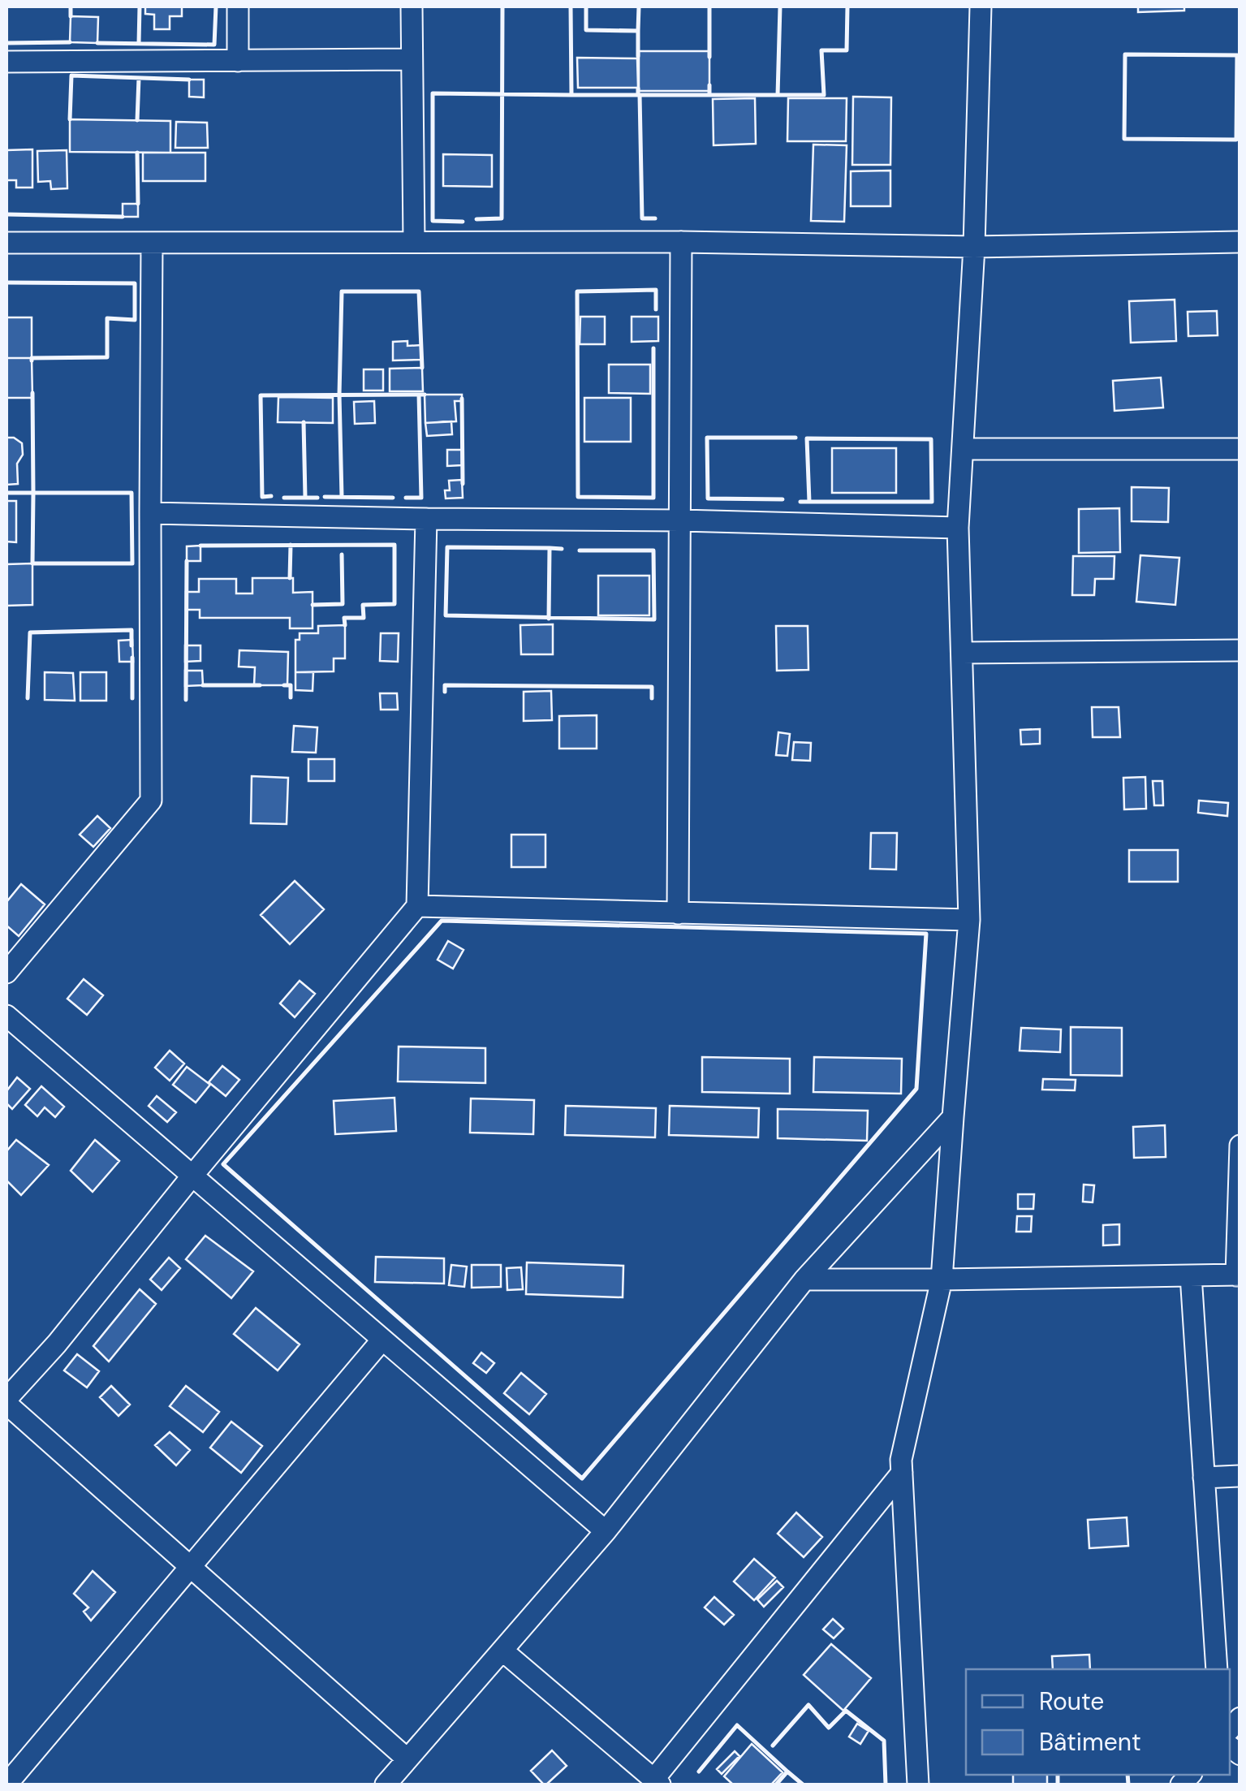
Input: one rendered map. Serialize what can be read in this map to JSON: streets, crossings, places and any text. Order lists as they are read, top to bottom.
{
  "legend": ["Route", "Bâtiment"]
}
